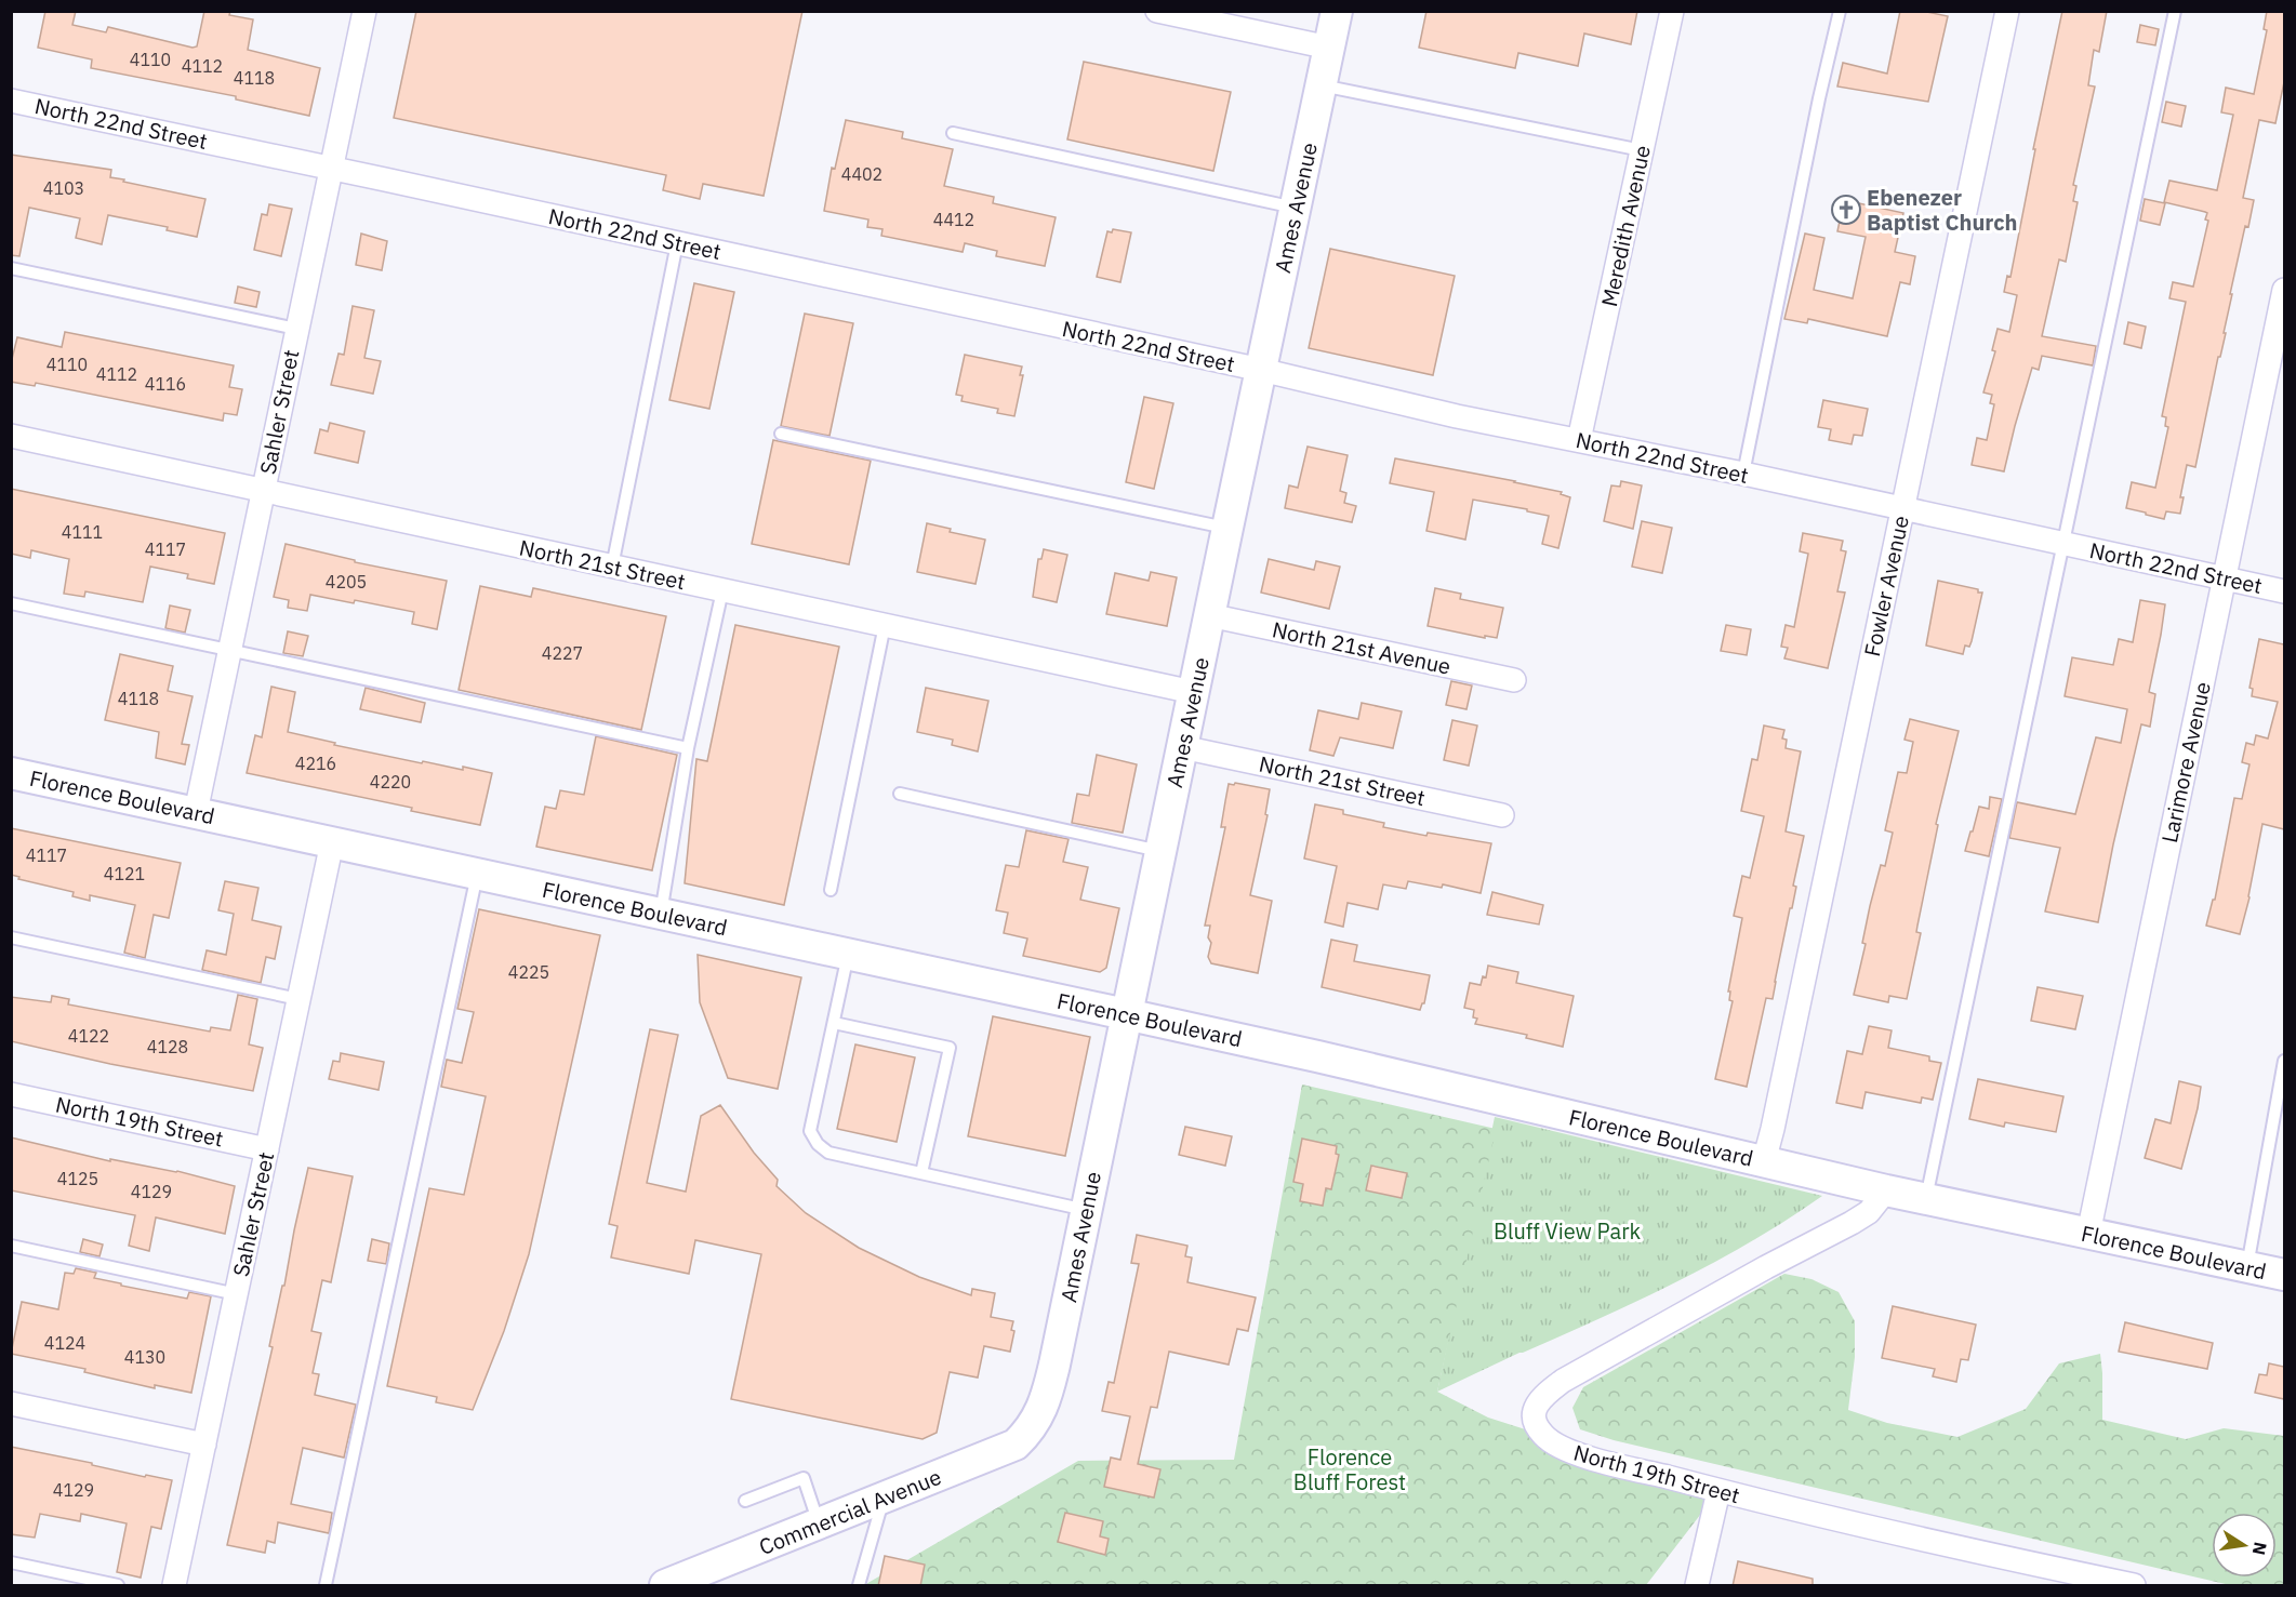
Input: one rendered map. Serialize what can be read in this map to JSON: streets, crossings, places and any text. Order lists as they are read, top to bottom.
{
  "streets": {
    "street": [
      "North 22nd Street",
      "Ames Avenue",
      "Meredith Avenue",
      "Sahler Street",
      "North 21st Street",
      "Fowler Avenue",
      "North 21st Avenue",
      "Larimore Avenue",
      "Florence Boulevard",
      "North 19th Street",
      "Commercial Avenue"
    ]
  },
  "crossings": [
    ["North 22nd Street", "Ames Avenue"],
    ["North 22nd Street", "Meredith Avenue"],
    ["North 22nd Street", "Sahler Street"],
    ["North 22nd Street", "Fowler Avenue"],
    ["North 22nd Street", "Larimore Avenue"],
    ["Ames Avenue", "North 21st Street"],
    ["Ames Avenue", "North 21st Avenue"],
    ["Ames Avenue", "Florence Boulevard"],
    ["Ames Avenue", "Commercial Avenue"],
    ["Sahler Street", "North 21st Street"],
    ["Sahler Street", "Florence Boulevard"],
    ["Sahler Street", "North 19th Street"],
    ["Fowler Avenue", "Florence Boulevard"],
    ["Larimore Avenue", "Florence Boulevard"],
    ["Florence Boulevard", "North 19th Street"]
  ],
  "parks": ["Bluff View Park", "Florence Bluff Forest"],
  "places": {
    "church": ["Ebenezer Baptist Church"]
  },
  "house_numbers": [
    "4110",
    "4112",
    "4118",
    "4402",
    "4103",
    "4412",
    "4110",
    "4112",
    "4116",
    "4111",
    "4117",
    "4205",
    "4227",
    "4118",
    "4216",
    "4220",
    "4117",
    "4121",
    "4225",
    "4122",
    "4128",
    "4125",
    "4129",
    "4124",
    "4130",
    "4129"
  ],
  "north": "right"
}
